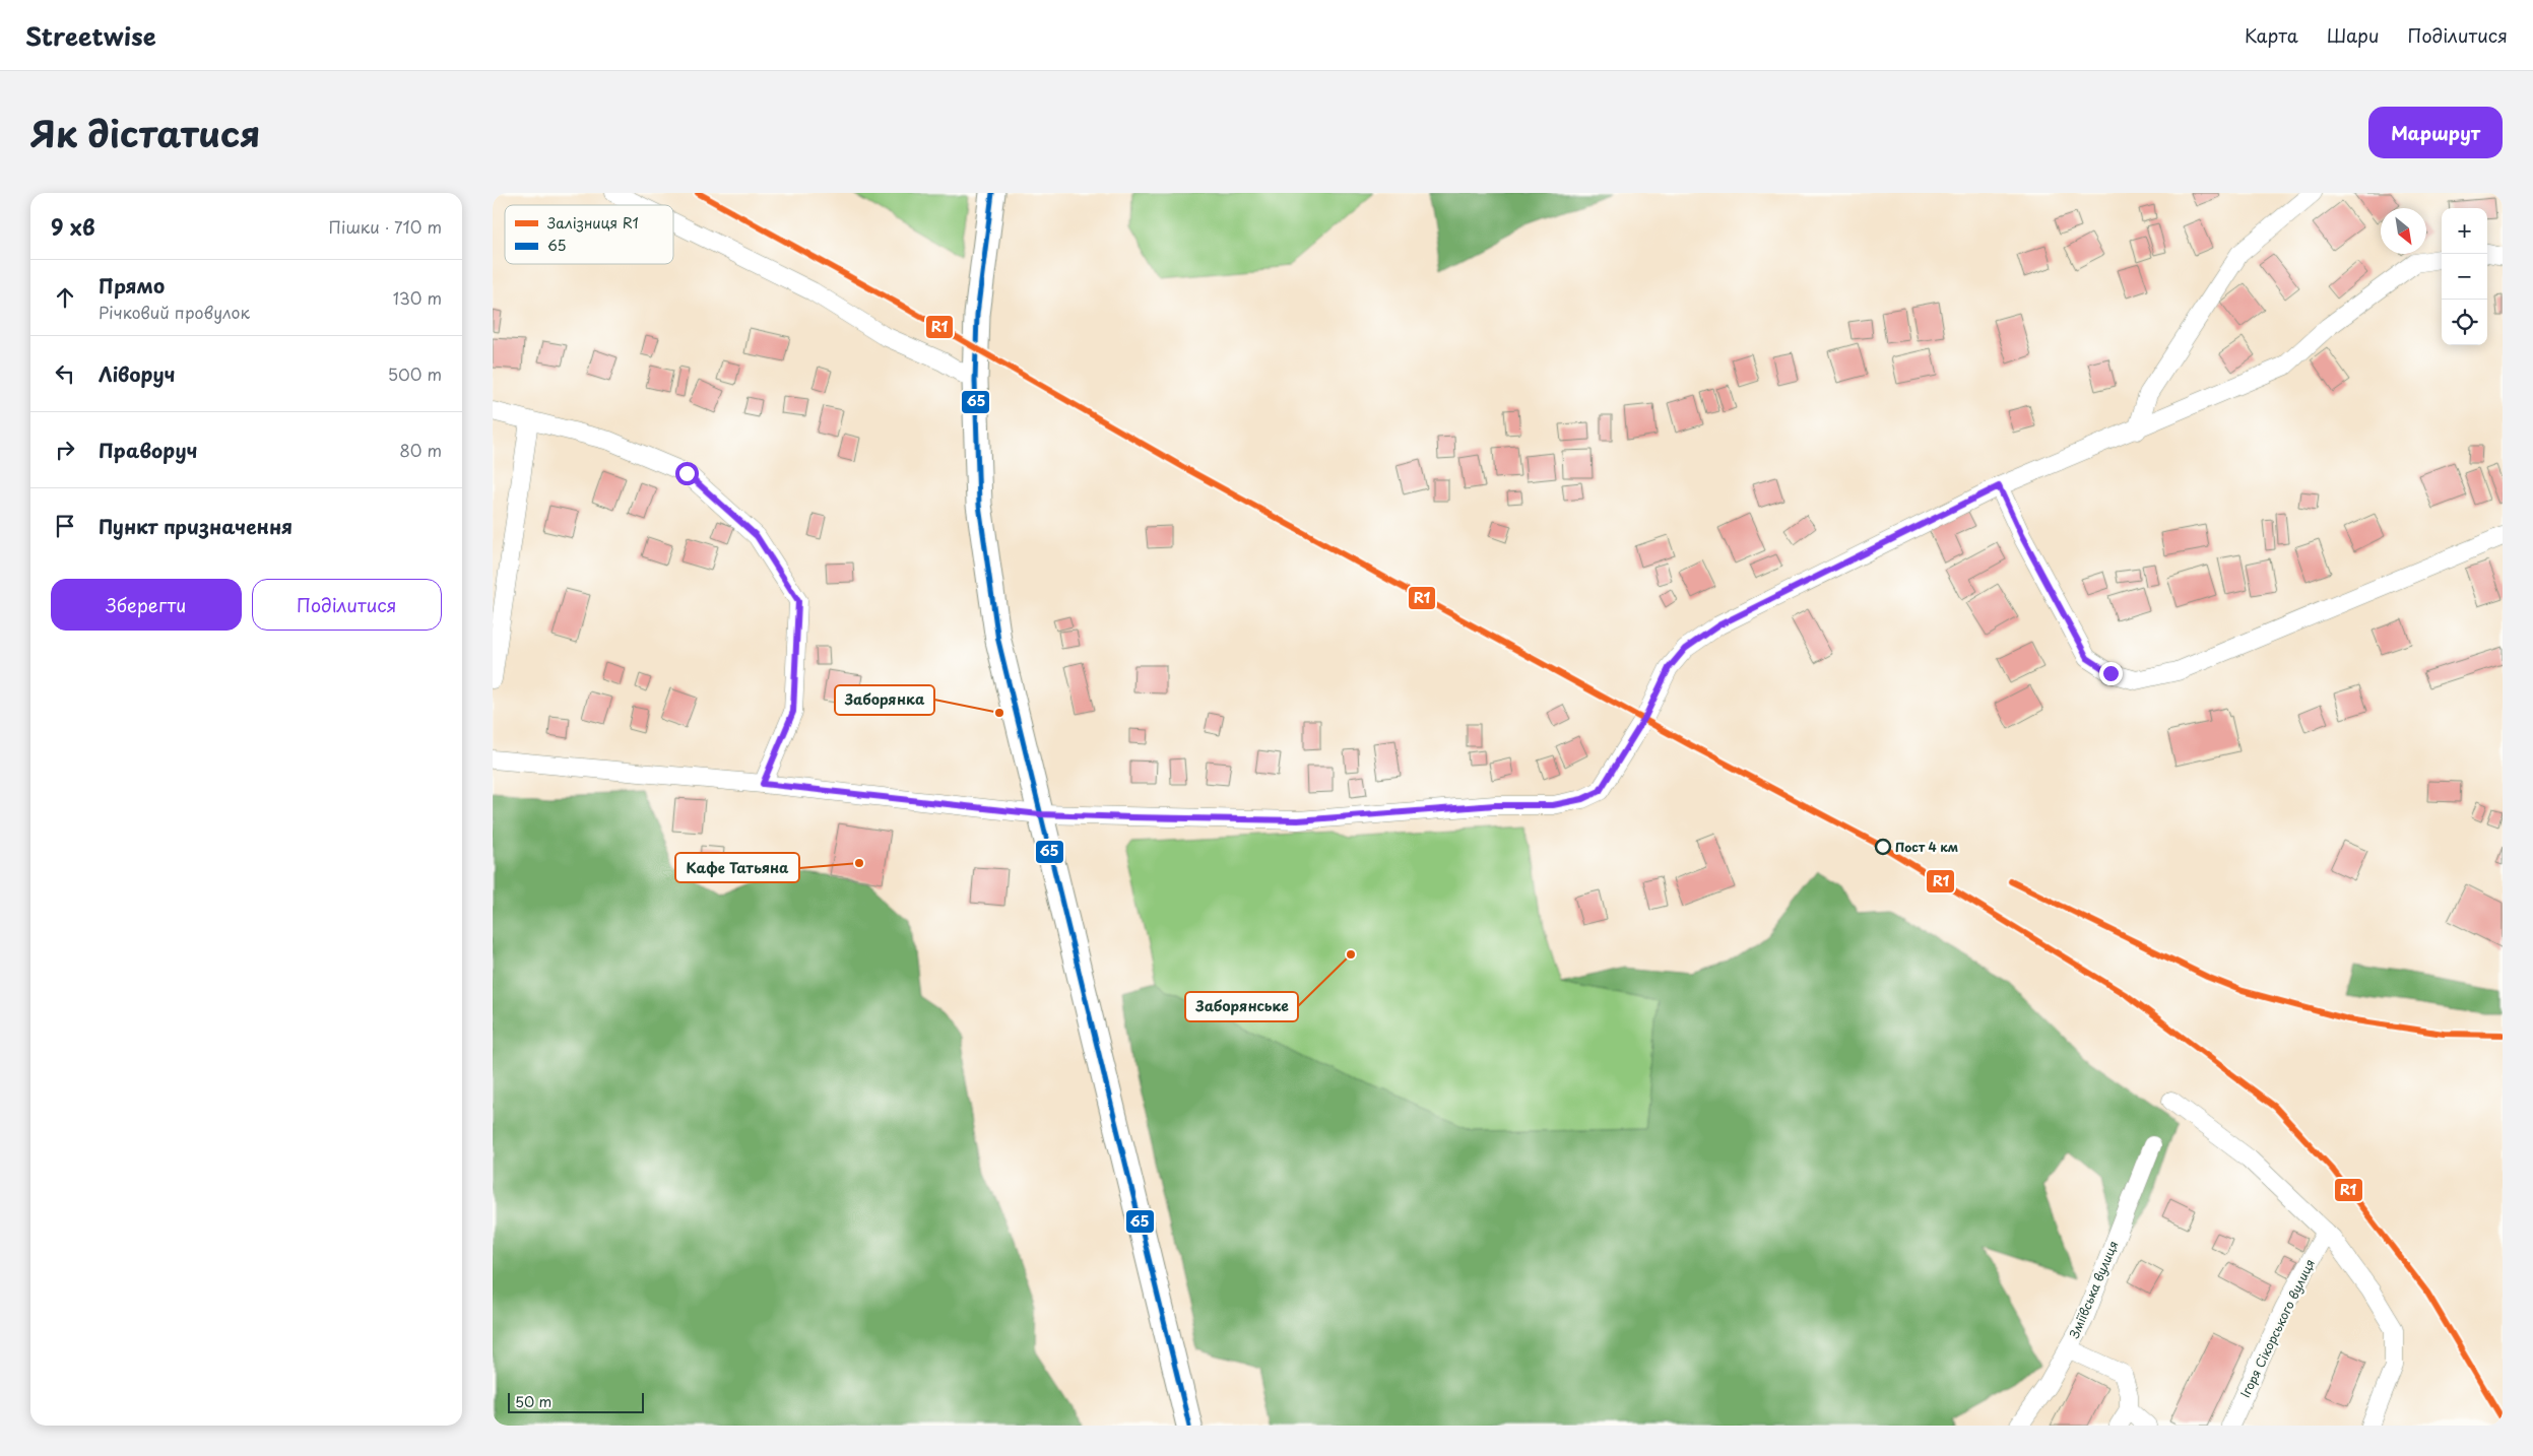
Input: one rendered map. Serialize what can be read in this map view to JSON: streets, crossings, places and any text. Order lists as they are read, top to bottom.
{
  "streets": {
    "street": ["Зміївська вулиця", "Ігоря Сікорського вулиця"]
  },
  "places": [
    "Заборянка",
    "Пост 4 км",
    "Кафе Татьяна",
    "Заборянське"
  ],
  "lines": ["rail line R1", "transit line 65"],
  "legend": ["Залізниця R1", "65"],
  "scale_bar": "50 m",
  "north": "bottom right",
  "page": {
    "header": "Streetwise",
    "nav": ["Карта", "Шари", "Поділитися"],
    "title": "Як дістатися",
    "buttons": [
      "Маршрут",
      ["Зберегти", "Поділитися"]
    ],
    "heading": ["9 хв", "Пішки · 710 m"],
    "map_buttons": ["+", "−"],
    "list": [
      ["Прямо", "Річковий провулок", "130 m"],
      ["Ліворуч", "500 m"],
      ["Праворуч", "80 m"],
      "Пункт призначення"
    ],
    "scale": "50 m"
  }
}
